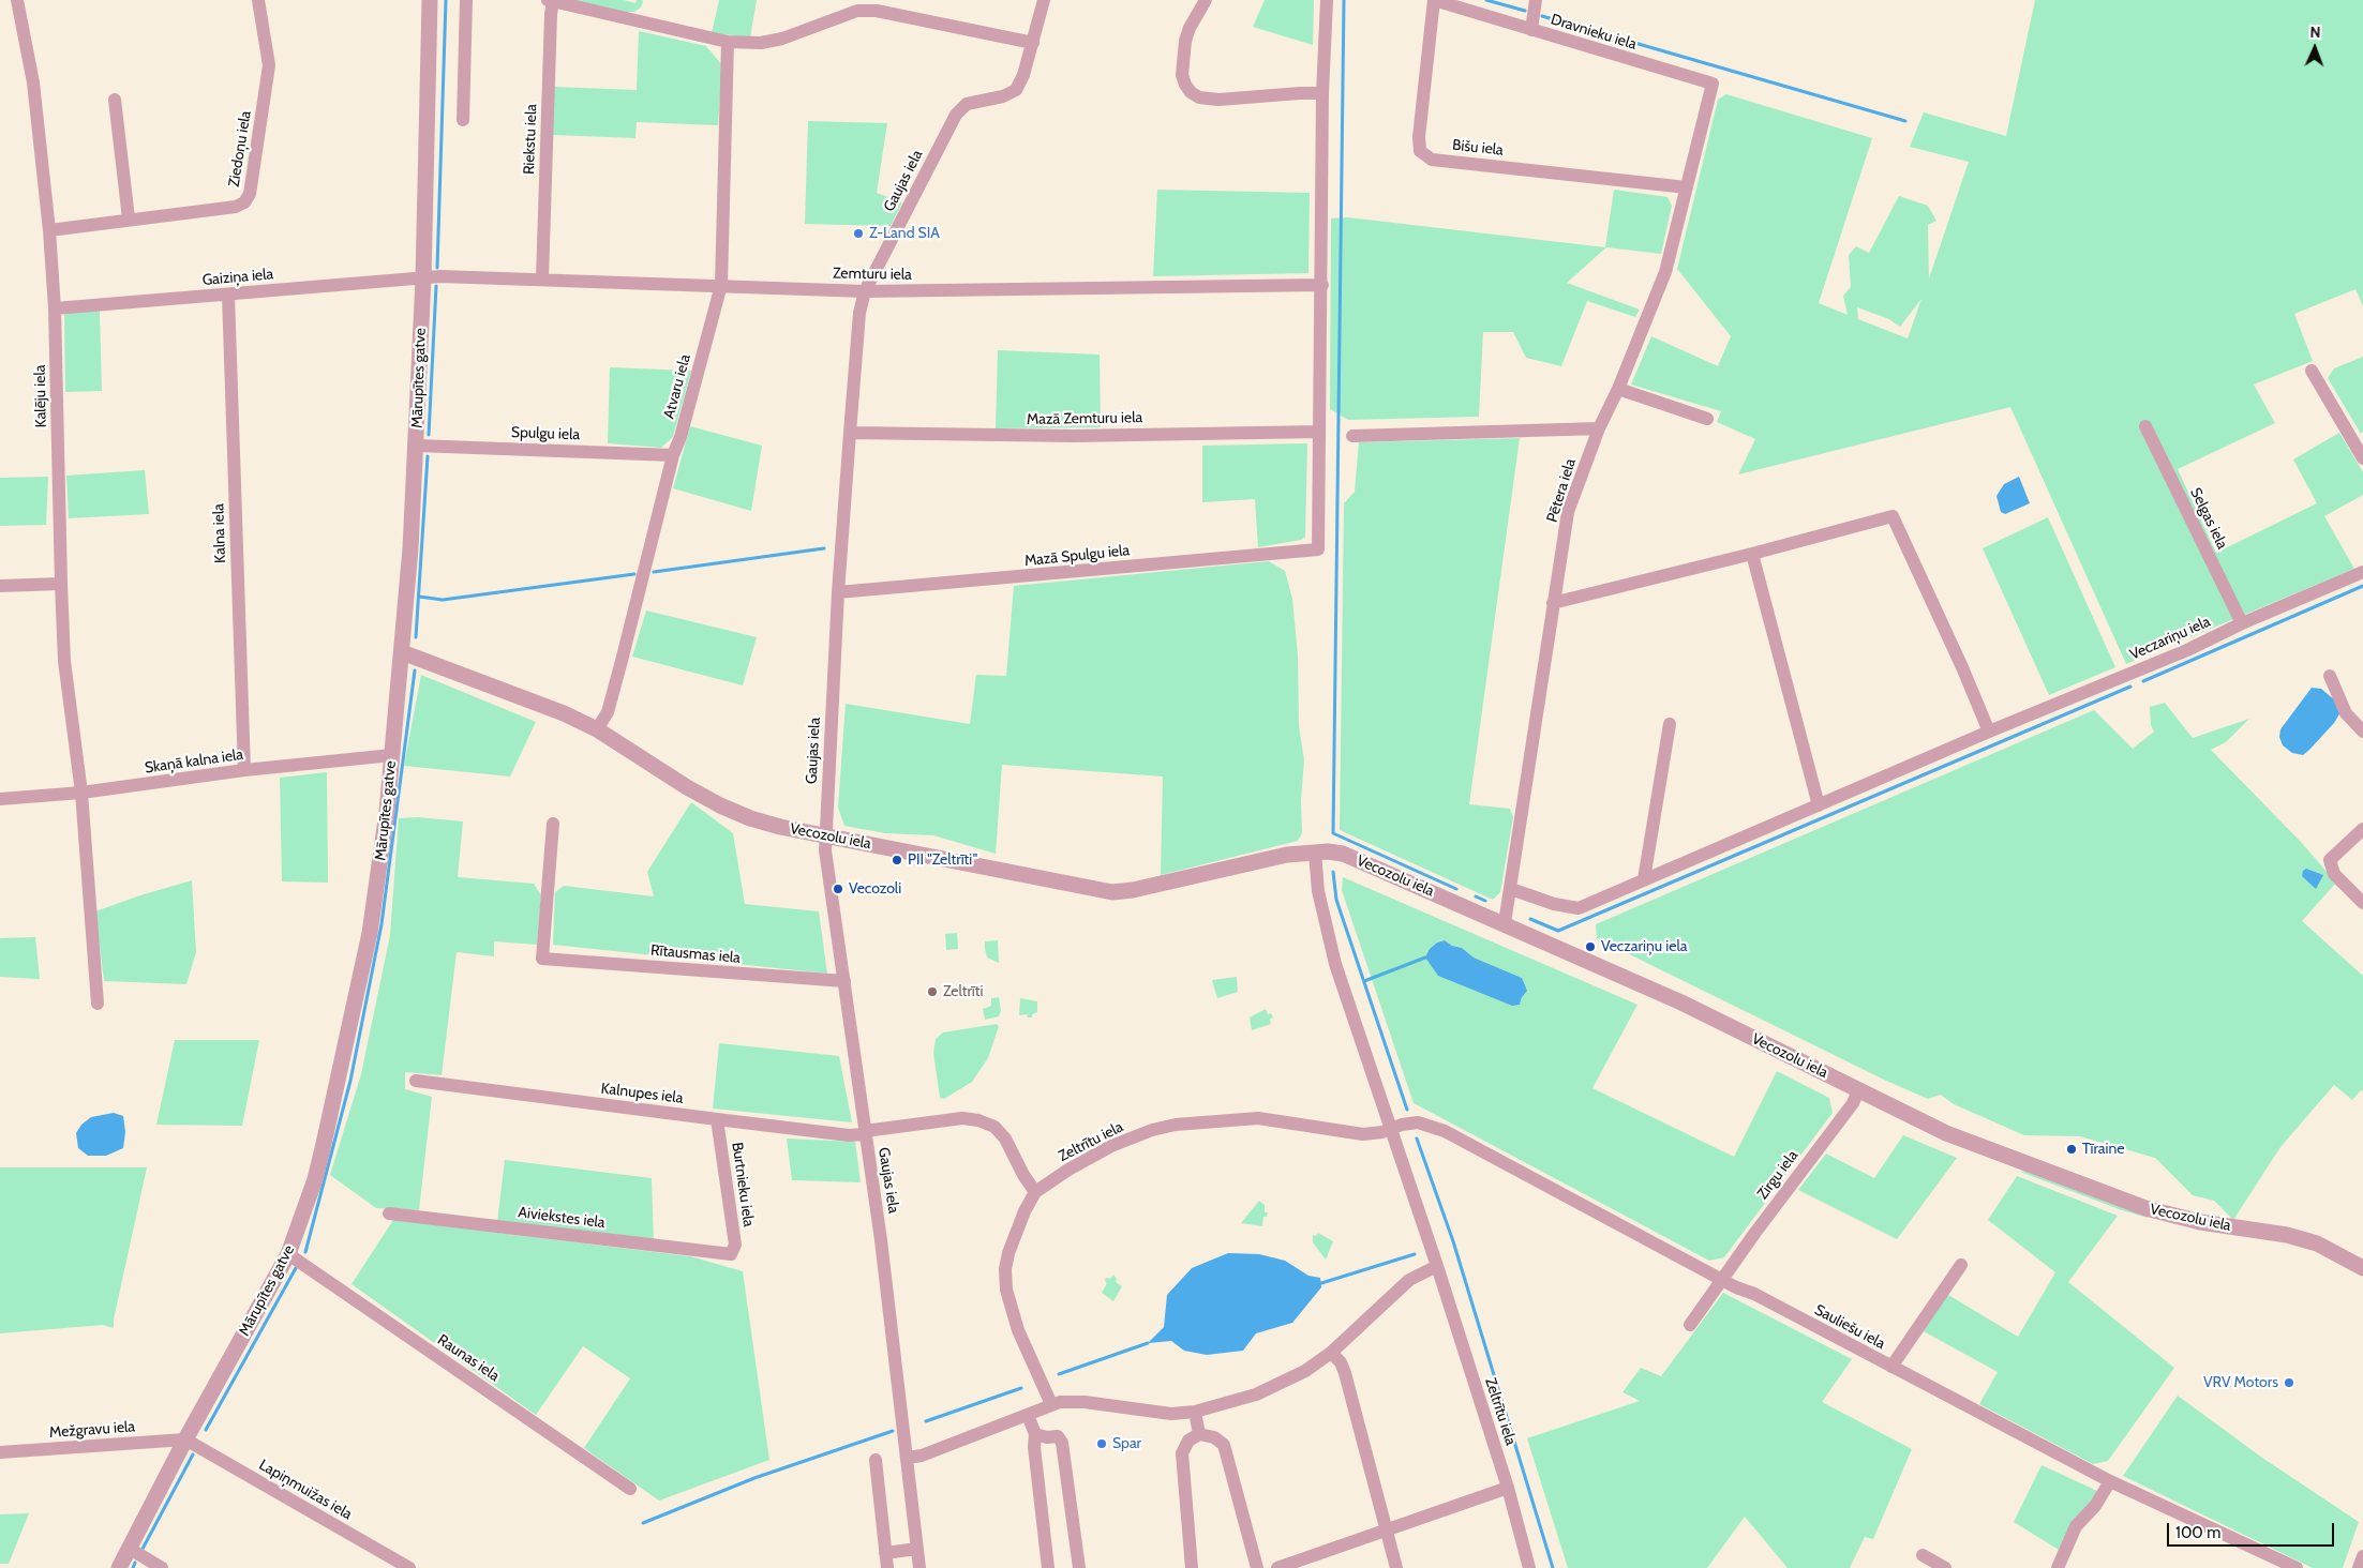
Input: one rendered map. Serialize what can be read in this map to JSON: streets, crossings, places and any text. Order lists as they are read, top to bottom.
{
  "streets": {
    "street": [
      "Dravnieku iela",
      "Riekstu iela",
      "Bišu iela",
      "Ziedoņu iela",
      "Gaujas iela",
      "Zemturu iela",
      "Gaiziņa iela",
      "Mārupītes gatve",
      "Atvaru iela",
      "Kalēju iela",
      "Mazā Zemturu iela",
      "Spulgu iela",
      "Pētera iela",
      "Selgas iela",
      "Kalna iela",
      "Mazā Spulgu iela",
      "Veczariņu iela",
      "Skaņā kalna iela",
      "Vecozolu iela",
      "Rītausmas iela",
      "Kalnupes iela",
      "Zeltrītu iela",
      "Zirgu iela",
      "Burtnieku iela",
      "Aiviekstes iela",
      "Sauliešu iela",
      "Raunas iela",
      "Mežgravu iela",
      "Lapiņmuižas iela"
    ]
  },
  "crossings": [
    ["Dravnieku iela", "Bišu iela"],
    ["Dravnieku iela", "Pētera iela"],
    ["Riekstu iela", "Zemturu iela"],
    ["Bišu iela", "Pētera iela"],
    ["Ziedoņu iela", "Kalēju iela"],
    ["Gaujas iela", "Zemturu iela"],
    ["Gaujas iela", "Mazā Zemturu iela"],
    ["Gaujas iela", "Mazā Spulgu iela"],
    ["Gaujas iela", "Vecozolu iela"],
    ["Gaujas iela", "Rītausmas iela"],
    ["Gaujas iela", "Kalnupes iela"],
    ["Zemturu iela", "Gaiziņa iela"],
    ["Zemturu iela", "Mārupītes gatve"],
    ["Zemturu iela", "Atvaru iela"],
    ["Gaiziņa iela", "Mārupītes gatve"],
    ["Gaiziņa iela", "Kalēju iela"],
    ["Gaiziņa iela", "Kalna iela"],
    ["Mārupītes gatve", "Spulgu iela"],
    ["Mārupītes gatve", "Skaņā kalna iela"],
    ["Mārupītes gatve", "Vecozolu iela"],
    ["Mārupītes gatve", "Raunas iela"],
    ["Mārupītes gatve", "Mežgravu iela"],
    ["Mārupītes gatve", "Lapiņmuižas iela"],
    ["Atvaru iela", "Spulgu iela"],
    ["Atvaru iela", "Vecozolu iela"],
    ["Kalēju iela", "Skaņā kalna iela"],
    ["Mazā Zemturu iela", "Mazā Spulgu iela"],
    ["Pētera iela", "Veczariņu iela"],
    ["Pētera iela", "Vecozolu iela"],
    ["Selgas iela", "Veczariņu iela"],
    ["Kalna iela", "Skaņā kalna iela"],
    ["Vecozolu iela", "Zeltrītu iela"],
    ["Vecozolu iela", "Zirgu iela"],
    ["Kalnupes iela", "Zeltrītu iela"],
    ["Kalnupes iela", "Burtnieku iela"],
    ["Zeltrītu iela", "Sauliešu iela"],
    ["Zirgu iela", "Sauliešu iela"],
    ["Burtnieku iela", "Aiviekstes iela"],
    ["Mežgravu iela", "Lapiņmuižas iela"]
  ],
  "places": [
    "Z-Land SIA",
    "PII \"Zeltrīti\"",
    "Vecozoli",
    "Veczariņu iela",
    "Zeltrīti",
    "Tīraine",
    "VRV Motors",
    "Spar"
  ],
  "scale_bar": "100 m",
  "north": "top"
}
